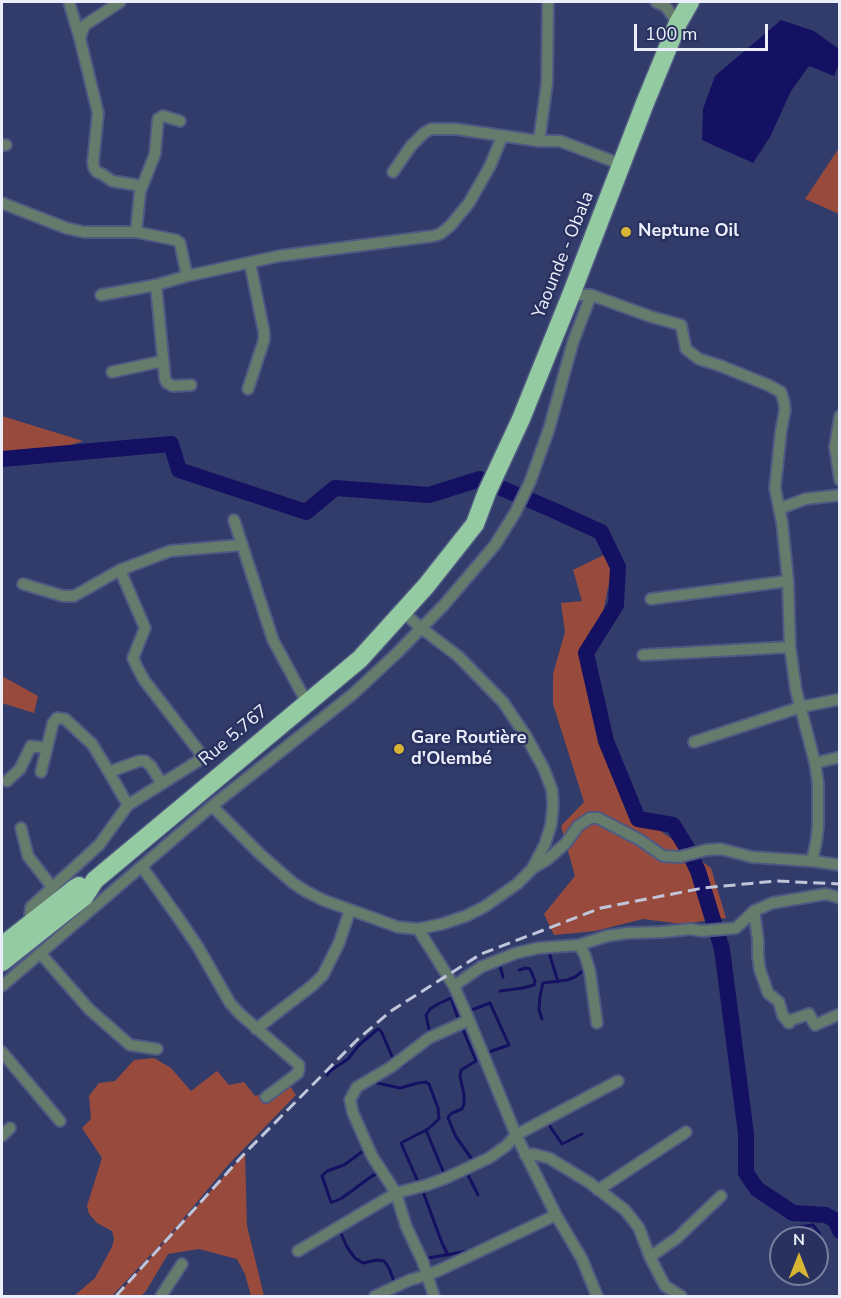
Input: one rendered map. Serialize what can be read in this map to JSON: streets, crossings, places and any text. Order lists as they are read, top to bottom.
{
  "streets": {
    "highway": ["Yaounde - Obala", "Rue 5.767"]
  },
  "crossings": [
    ["Yaounde - Obala", "Rue 5.767"]
  ],
  "places": ["Neptune Oil", "Gare Routière d'Olembé"],
  "scale_bar": "100 m",
  "north": "top"
}
